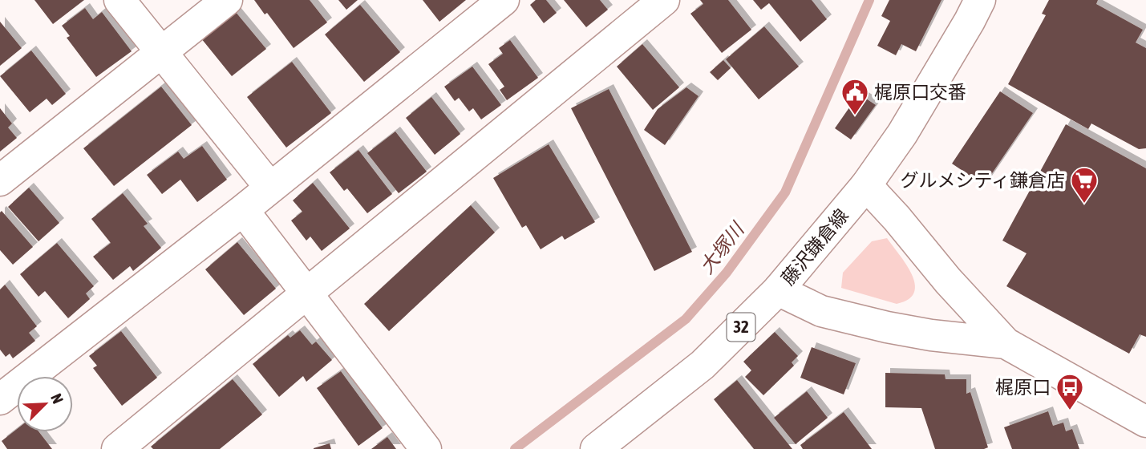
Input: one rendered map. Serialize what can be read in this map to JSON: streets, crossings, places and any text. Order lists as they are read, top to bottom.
{
  "streets": {
    "street": ["藤沢鎌倉線", "32"]
  },
  "water": ["大塚川"],
  "places": {
    "public building": ["梶原口交番"],
    "supermarket": ["グルメシティ鎌倉店"],
    "bus stop": ["梶原口"]
  },
  "north": "top right"
}
